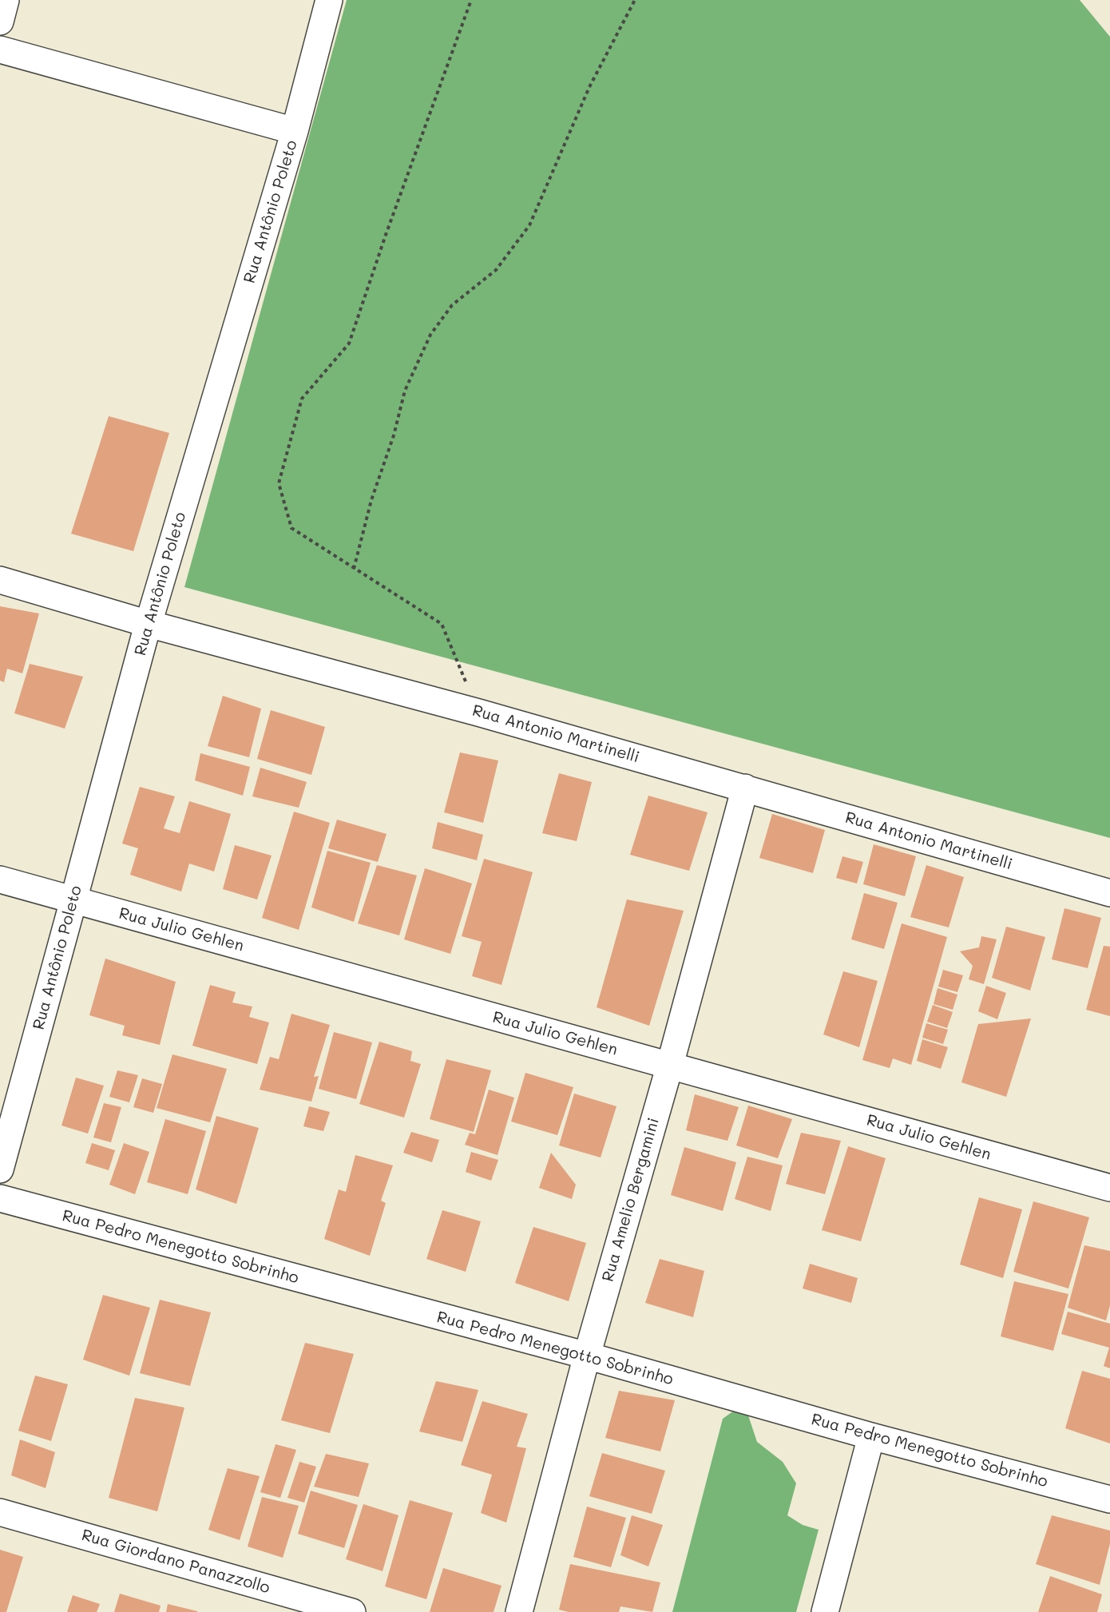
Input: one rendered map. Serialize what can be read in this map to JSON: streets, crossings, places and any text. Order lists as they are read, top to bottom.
{
  "streets": {
    "street": [
      "Rua Antônio Poleto",
      "Rua Antonio Martinelli",
      "Rua Julio Gehlen",
      "Rua Amelio Bergamini",
      "Rua Pedro Menegotto Sobrinho",
      "Rua Giordano Panazzollo"
    ]
  },
  "crossings": [
    ["Rua Antônio Poleto", "Rua Antonio Martinelli"],
    ["Rua Antônio Poleto", "Rua Julio Gehlen"],
    ["Rua Antonio Martinelli", "Rua Amelio Bergamini"],
    ["Rua Julio Gehlen", "Rua Amelio Bergamini"],
    ["Rua Amelio Bergamini", "Rua Pedro Menegotto Sobrinho"]
  ]
}
